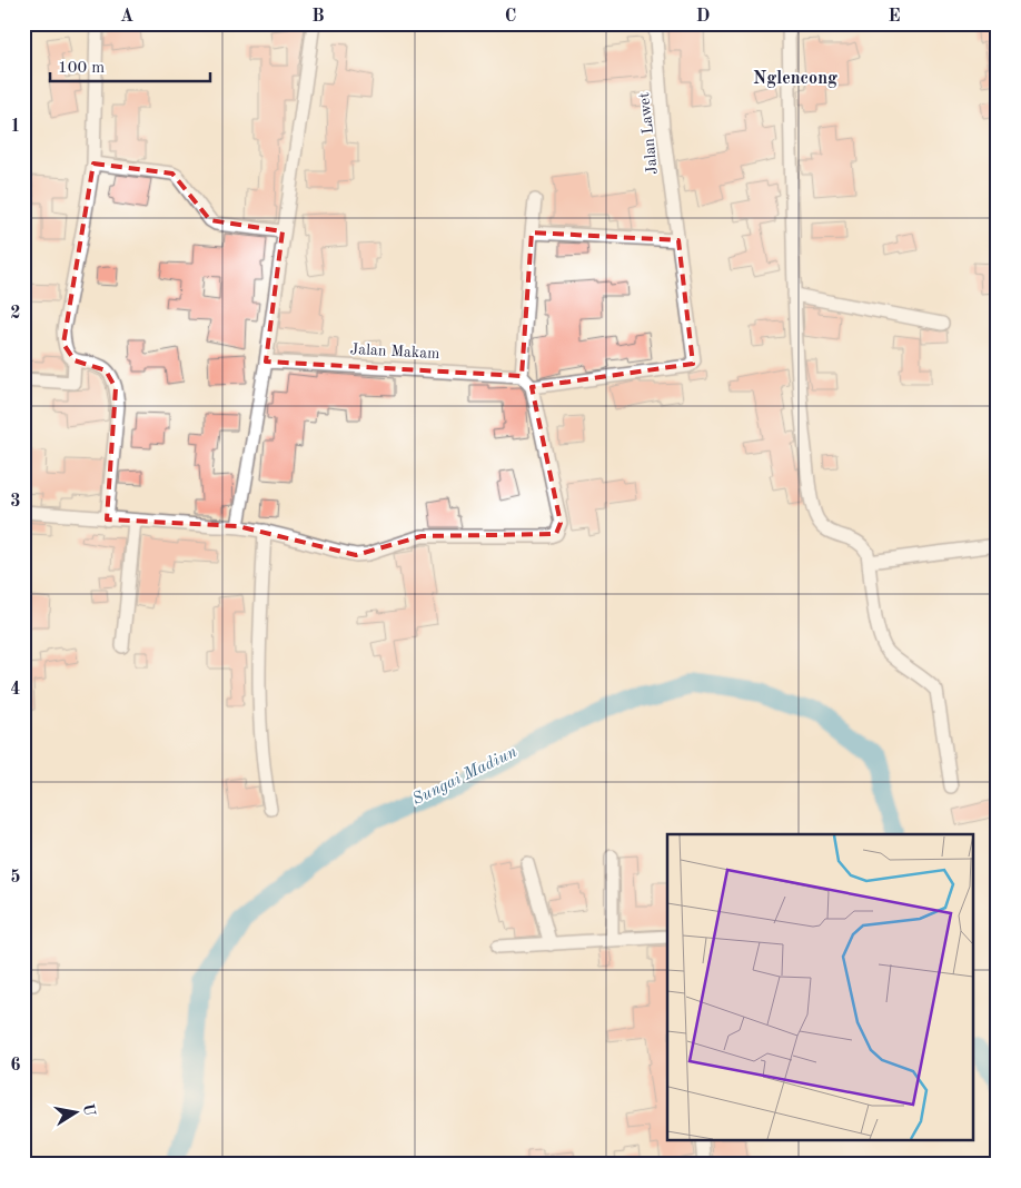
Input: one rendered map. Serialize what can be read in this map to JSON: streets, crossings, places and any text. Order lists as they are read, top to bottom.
{
  "streets": {
    "street": ["Jalan Lawet", "Jalan Makam"]
  },
  "districts": ["Nglencong"],
  "water": ["Sungai Madiun"],
  "scale_bar": "100 m",
  "north": "right",
  "grid": {
    "columns": [
      "A",
      "B",
      "C",
      "D",
      "E"
    ],
    "rows": [
      "1",
      "2",
      "3",
      "4",
      "5",
      "6"
    ]
  }
}
